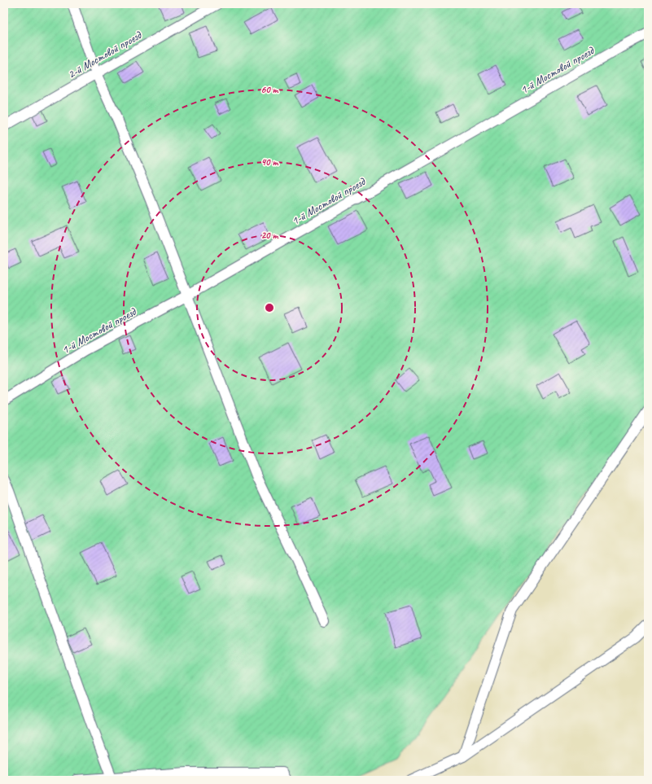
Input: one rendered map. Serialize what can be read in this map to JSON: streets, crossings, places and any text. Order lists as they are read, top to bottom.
{
  "streets": {
    "lane": ["2-й Мостовой проезд", "1-й Мостовой проезд"]
  },
  "rings": ["60 m", "40 m", "20 m"]
}
